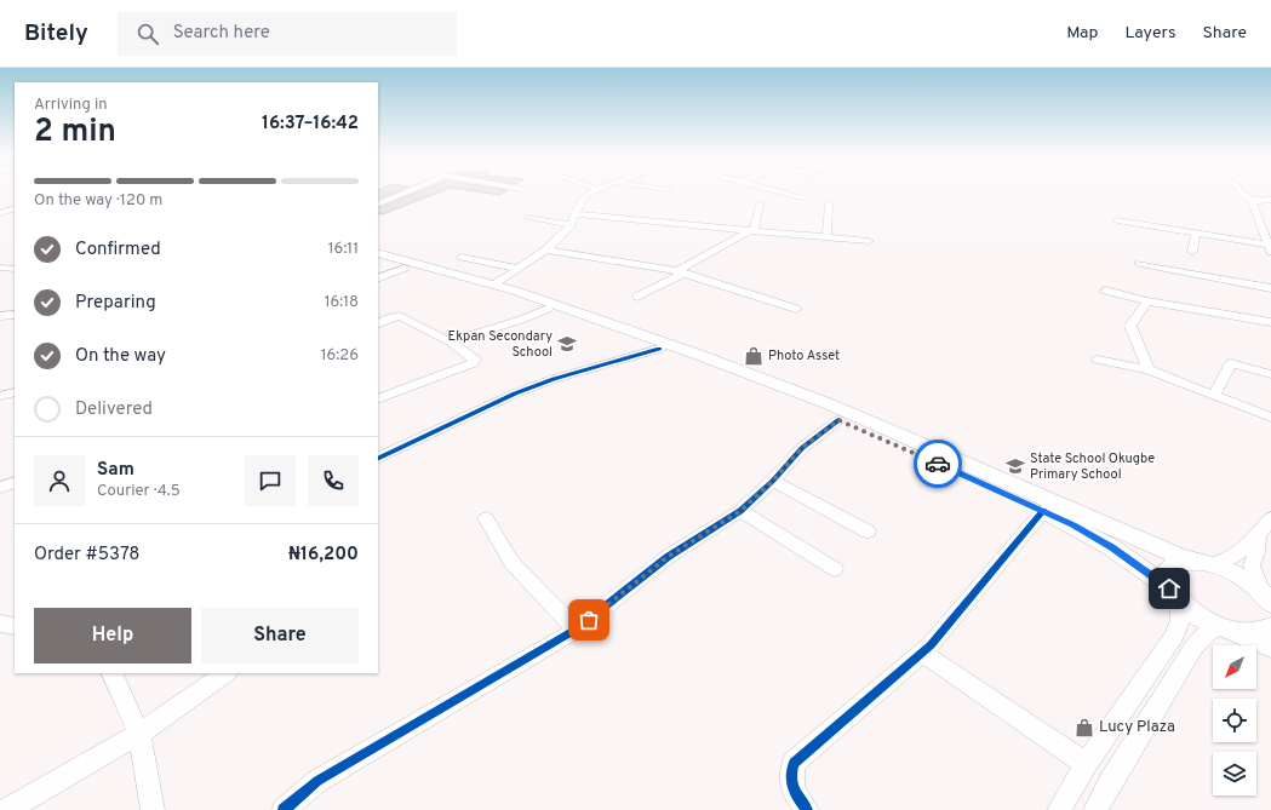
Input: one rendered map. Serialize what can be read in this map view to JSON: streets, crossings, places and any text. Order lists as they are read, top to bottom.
{
  "places": {
    "school or university": ["Ekpan Secondary School", "State School Okugbe Primary School"],
    "shop": ["Photo Asset", "Lucy Plaza"]
  },
  "north": "bottom left",
  "page": {
    "header": "Bitely",
    "search": "Search here",
    "nav": ["Map", "Layers", "Share"],
    "heading": ["2 min", "Arriving in", "16:37–16:42"],
    "panel": [
      "Sam",
      "Courier · 4.5",
      "Order #5378",
      "₦16,200"
    ],
    "bar": "On the way · 120 m",
    "list": [
      ["Confirmed", "16:11"],
      ["Preparing", "16:18"],
      ["On the way", "16:26"],
      "Delivered"
    ],
    "buttons": ["Help", "Share"]
  }
}
